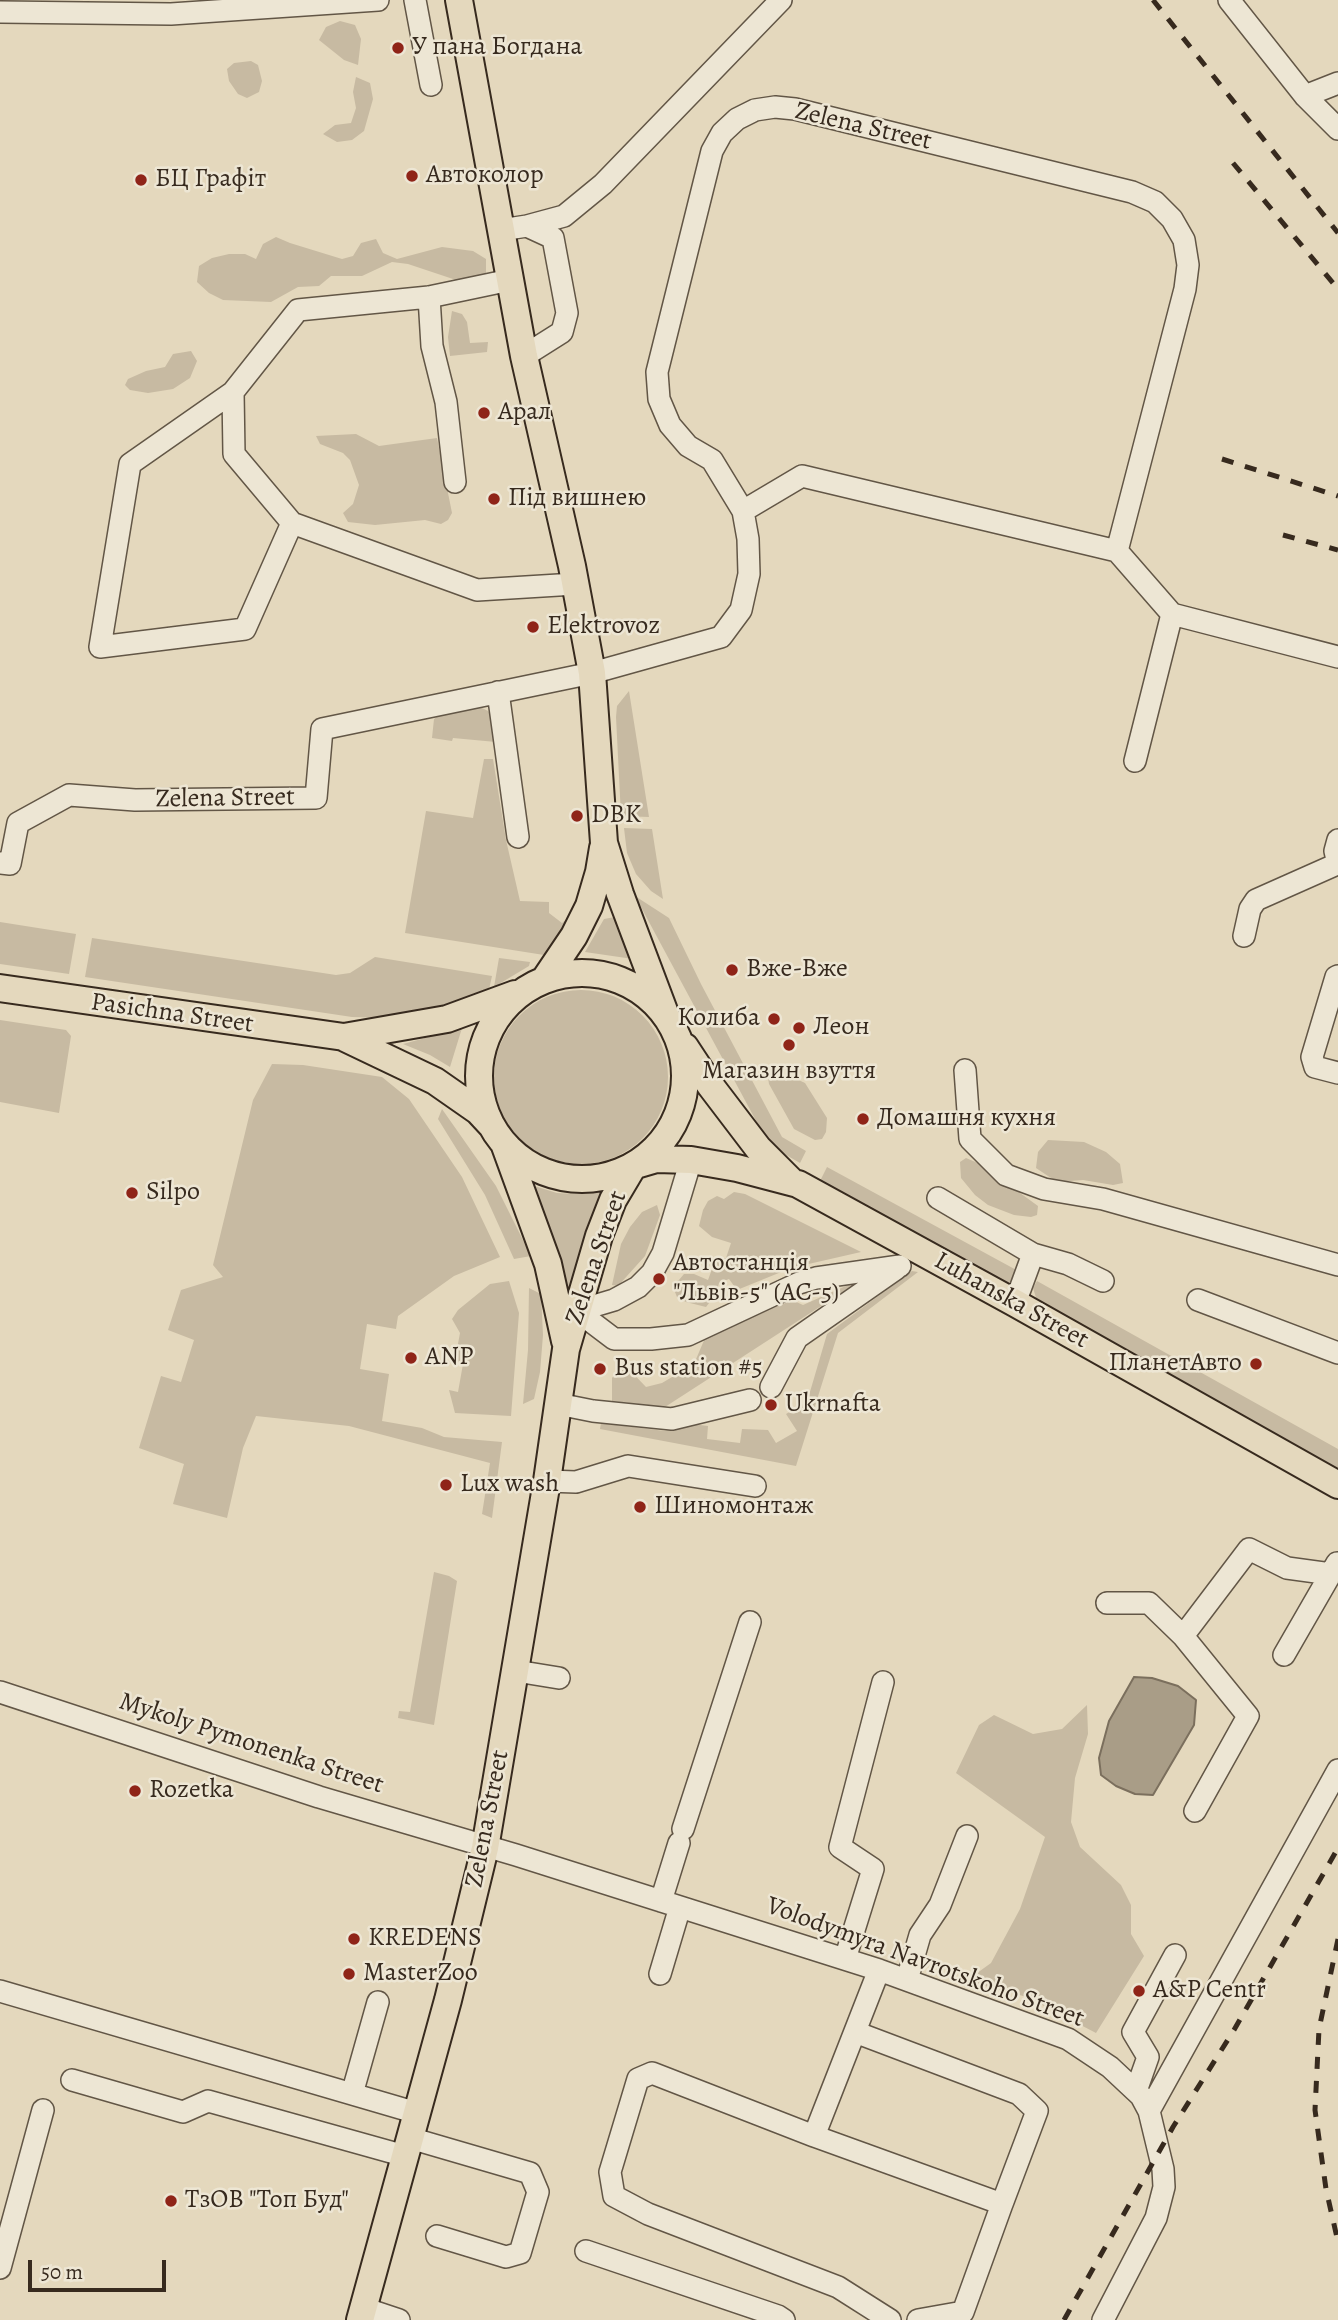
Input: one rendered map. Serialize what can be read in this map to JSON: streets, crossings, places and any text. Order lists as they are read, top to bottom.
{
  "streets": {
    "main road": ["Zelena Street", "Pasichna Street", "Luhanska Street"],
    "street": ["Mykoly Pymonenka Street", "Volodymyra Navrotskoho Street"]
  },
  "crossings": [
    ["Zelena Street", "Luhanska Street"],
    ["Zelena Street", "Mykoly Pymonenka Street"],
    ["Zelena Street", "Volodymyra Navrotskoho Street"],
    ["Mykoly Pymonenka Street", "Volodymyra Navrotskoho Street"]
  ],
  "places": [
    "У пана Богдана",
    "Автоколор",
    "БЦ Графіт",
    "Арал",
    "Під вишнею",
    "Elektrovoz",
    "DBK",
    "Вже-Вже",
    "Колиба",
    "Леон",
    "Магазин взуття",
    "Домашня кухня",
    "Silpo",
    "Автостанція \"Львів-5\" (АС-5)",
    "ANP",
    "ПланетАвто",
    "Bus station #5",
    "Ukrnafta",
    "Lux wash",
    "Шиномонтаж",
    "Rozetka",
    "KREDENS",
    "MasterZoo",
    "A&P Centr",
    "ТзОВ \"Топ Буд\""
  ],
  "scale_bar": "50 m"
}
